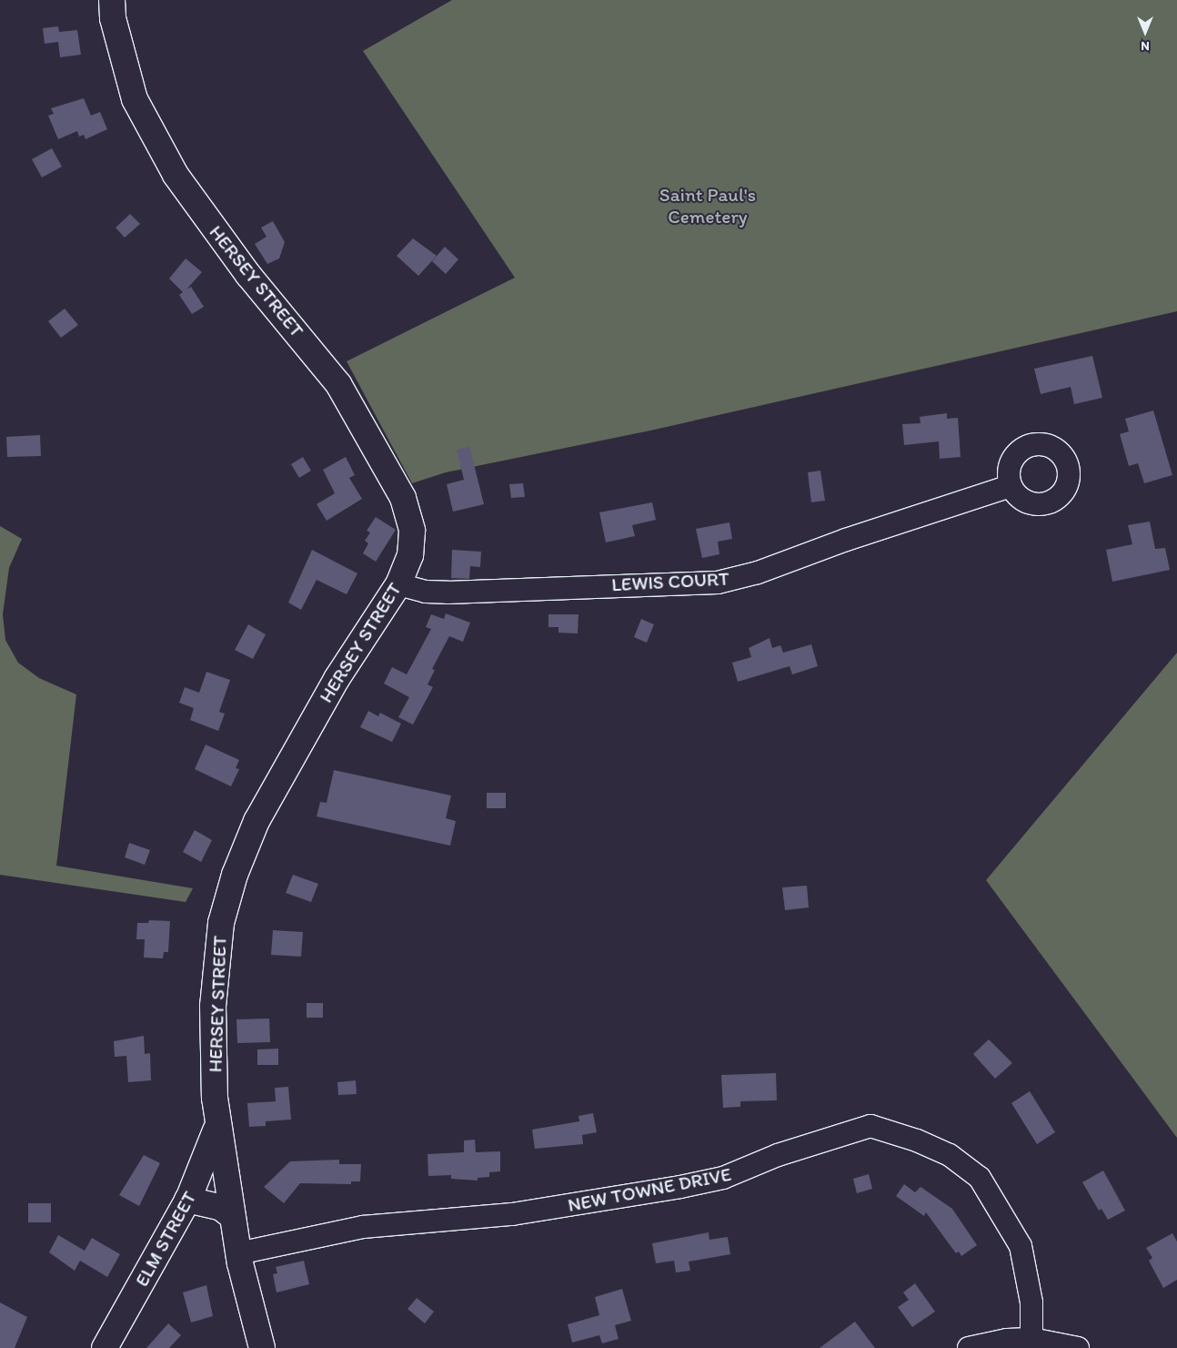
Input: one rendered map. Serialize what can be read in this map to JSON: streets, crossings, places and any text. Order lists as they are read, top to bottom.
{
  "streets": {
    "street": [
      "HERSEY STREET",
      "LEWIS COURT",
      "NEW TOWNE DRIVE",
      "ELM STREET"
    ]
  },
  "crossings": [
    ["HERSEY STREET", "LEWIS COURT"],
    ["HERSEY STREET", "NEW TOWNE DRIVE"],
    ["HERSEY STREET", "ELM STREET"]
  ],
  "parks": ["Saint Paul's Cemetery"],
  "north": "bottom"
}
